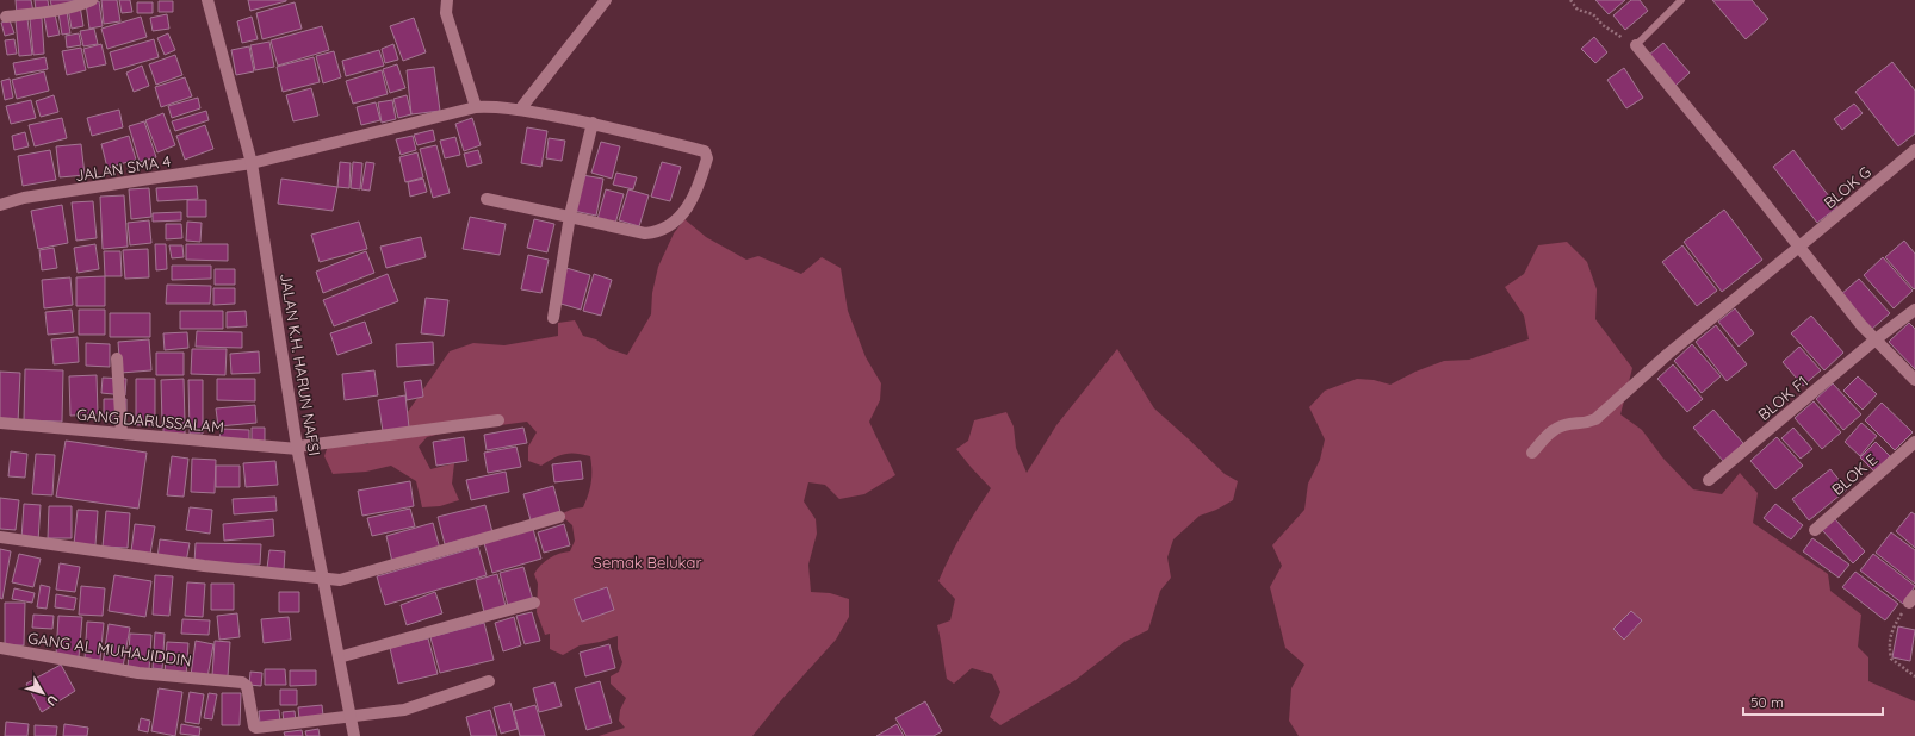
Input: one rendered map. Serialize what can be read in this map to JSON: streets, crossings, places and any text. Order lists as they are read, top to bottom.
{
  "streets": {
    "street": [
      "JALAN SMA 4",
      "BLOK G",
      "JALAN K.H. HARUN NAFSI",
      "BLOK F1",
      "GANG DARUSSALAM",
      "BLOK E",
      "GANG AL MUHAJIDDIN"
    ]
  },
  "crossings": [
    ["JALAN SMA 4", "JALAN K.H. HARUN NAFSI"],
    ["JALAN K.H. HARUN NAFSI", "GANG DARUSSALAM"],
    ["JALAN K.H. HARUN NAFSI", "GANG AL MUHAJIDDIN"]
  ],
  "parks": ["Semak Belukar"],
  "scale_bar": "50 m",
  "north": "bottom right"
}
